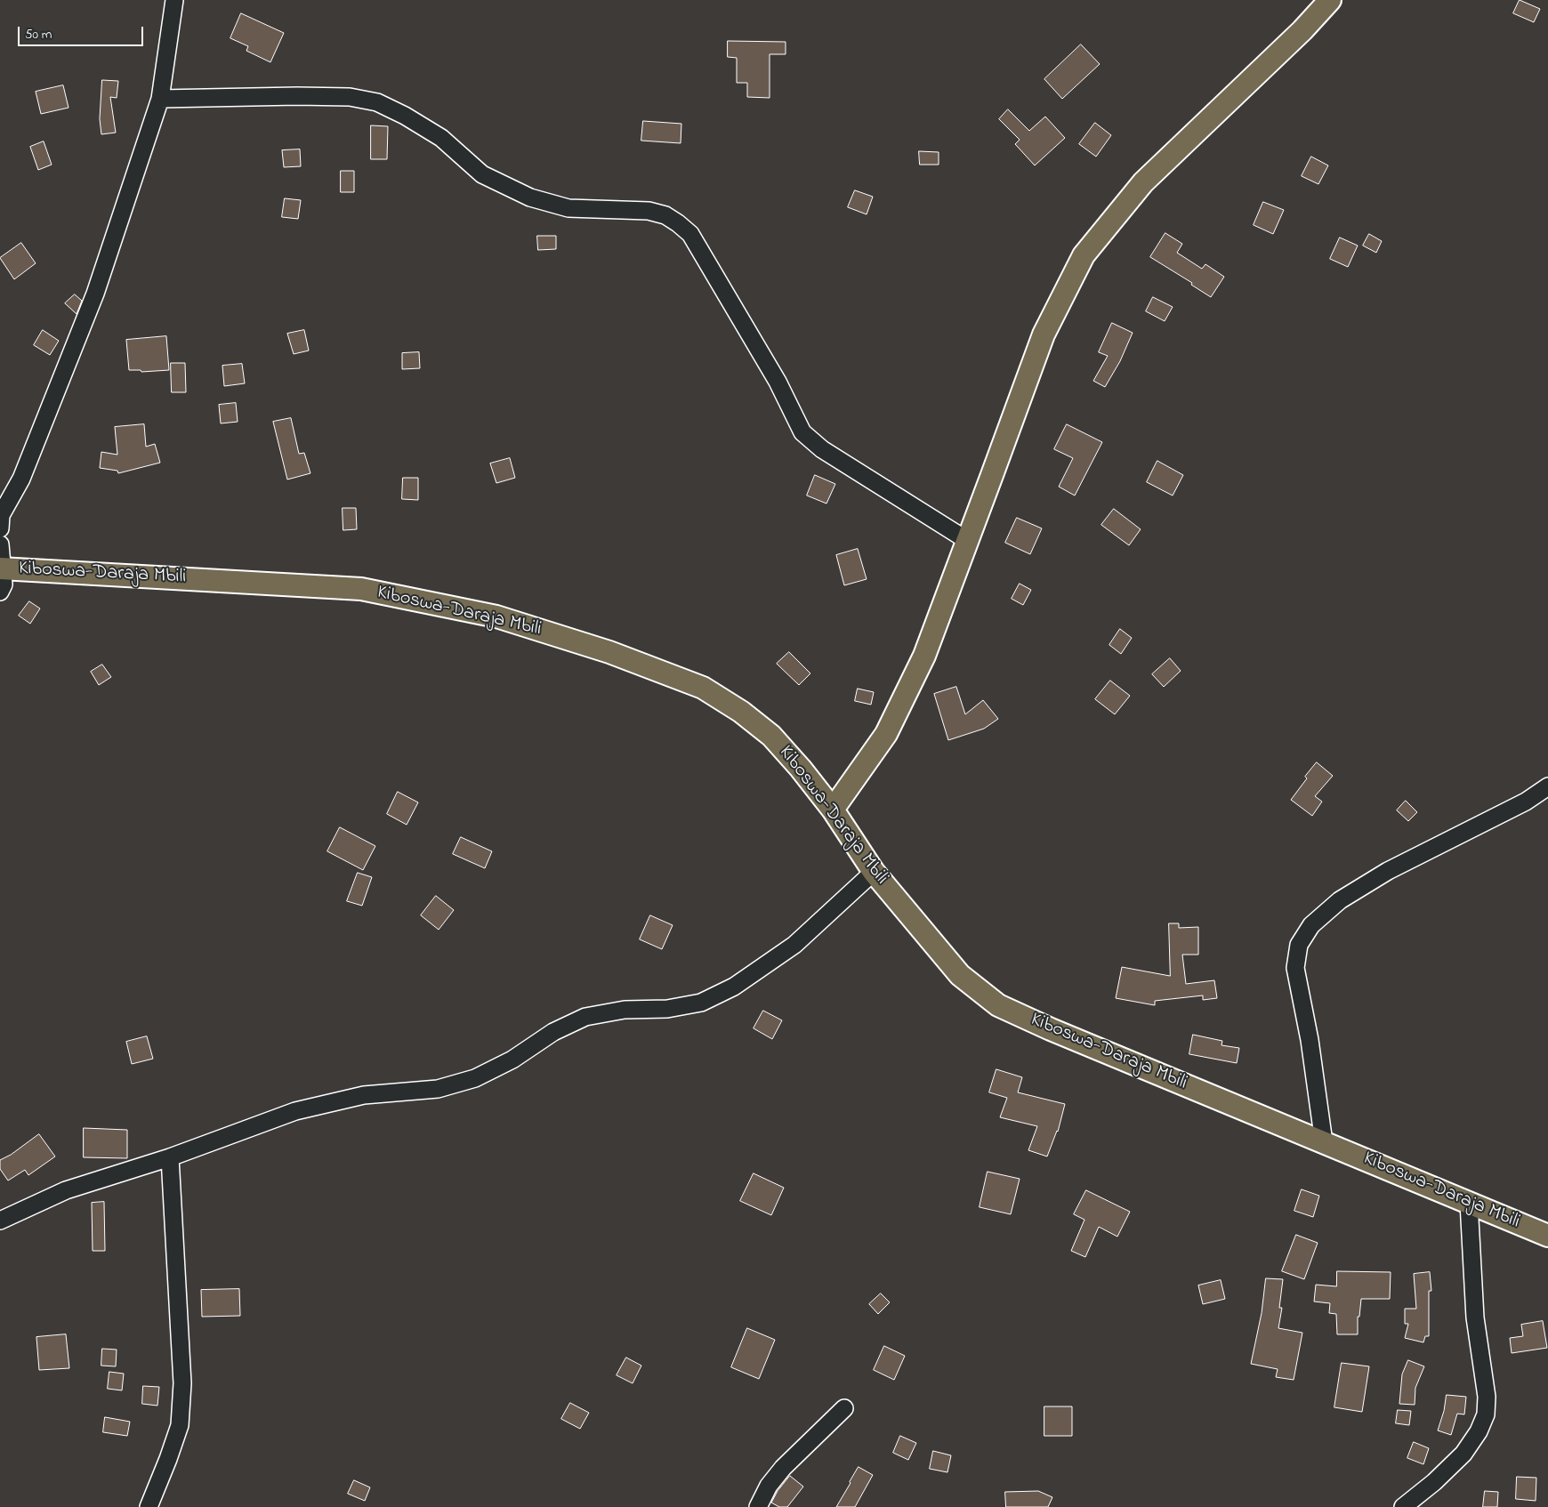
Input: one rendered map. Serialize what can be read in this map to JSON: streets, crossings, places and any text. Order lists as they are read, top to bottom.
{
  "streets": {
    "main road": ["Kiboswa-Daraja Mbili"]
  },
  "scale_bar": "50 m"
}
